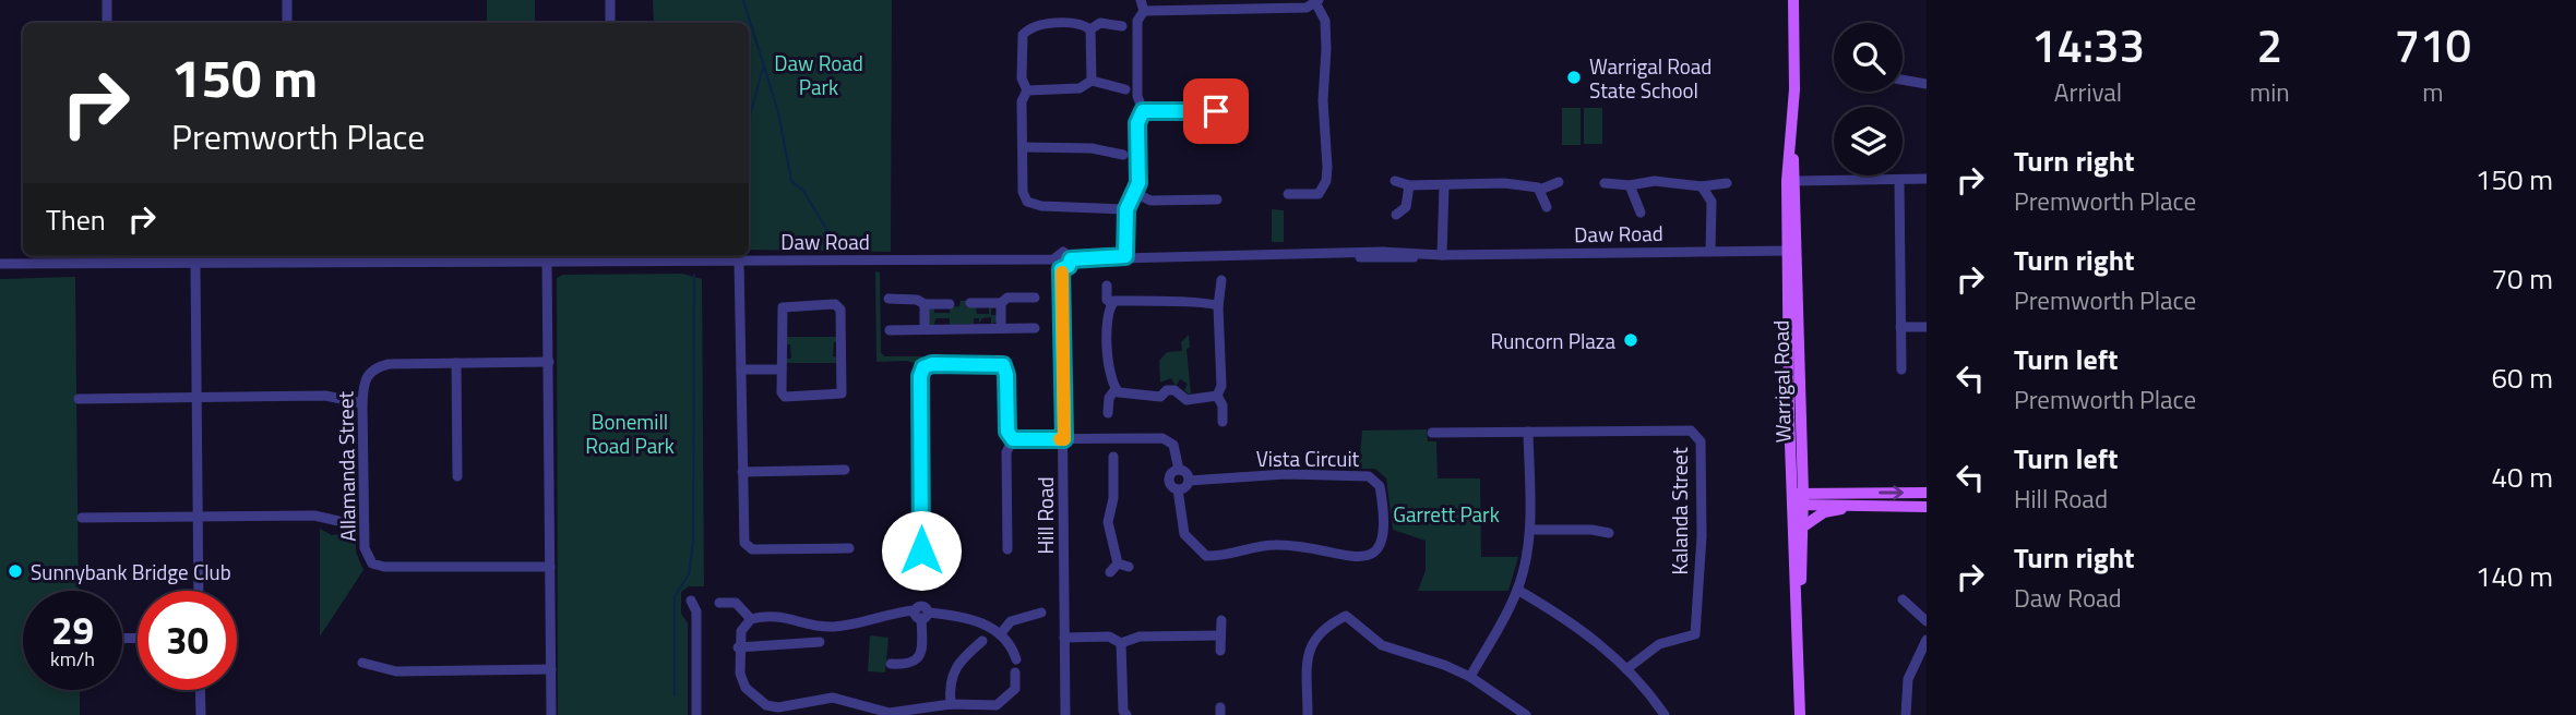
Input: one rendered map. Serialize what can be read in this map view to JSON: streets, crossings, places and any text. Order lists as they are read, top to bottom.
{
  "streets": {
    "main road": ["Warrigal Road"],
    "street": [
      "Daw Road",
      "Vista Circuit",
      "Allamanda Street",
      "Kalanda Street",
      "Hill Road"
    ]
  },
  "crossings": [
    ["Daw Road", "Warrigal Road"]
  ],
  "parks": ["Daw Road Park", "Bonemill Road Park", "Garrett Park"],
  "places": ["Warrigal Road State School", "Runcorn Plaza", "Sunnybank Bridge Club"],
  "page": {
    "eta": [
      "14:33",
      "Arrival",
      "2",
      "min",
      "710",
      "m"
    ],
    "turn": ["150 m", "Premworth Place"],
    "list": [
      {
        "name": "Turn right",
        "note": "Premworth Place",
        "value": "150 m"
      },
      {
        "name": "Turn right",
        "note": "Premworth Place",
        "value": "70 m"
      },
      {
        "name": "Turn left",
        "note": "Premworth Place",
        "value": "60 m"
      },
      {
        "name": "Turn left",
        "note": "Hill Road",
        "value": "40 m"
      },
      {
        "name": "Turn right",
        "note": "Daw Road",
        "value": "140 m"
      }
    ],
    "then": "Then",
    "speed": "29 km/h",
    "limit": "30"
  }
}
